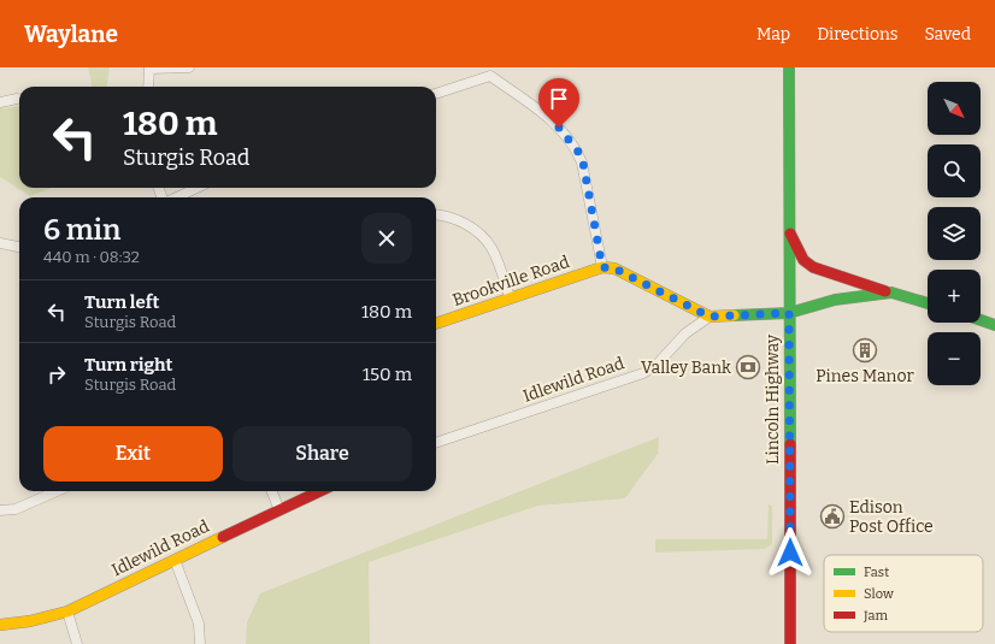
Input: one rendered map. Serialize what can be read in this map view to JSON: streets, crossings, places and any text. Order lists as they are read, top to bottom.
{
  "streets": {
    "street": ["Brookville Road", "Idlewild Road", "Lincoln Highway"]
  },
  "places": {
    "building": ["Pines Manor"],
    "bank": ["Valley Bank"],
    "public building": ["Edison Post Office"]
  },
  "legend": ["Fast", "Slow", "Jam"],
  "north": "bottom right",
  "page": {
    "header": "Waylane",
    "nav": ["Map", "Directions", "Saved"],
    "map_buttons": ["+", "−"],
    "turn": ["180 m", "Sturgis Road"],
    "heading": ["6 min", "440 m · 08:32"],
    "list": [
      {
        "name": "Turn left",
        "note": "Sturgis Road",
        "value": "180 m"
      },
      {
        "name": "Turn right",
        "note": "Sturgis Road",
        "value": "150 m"
      }
    ],
    "buttons": ["Exit", "Share"]
  }
}
